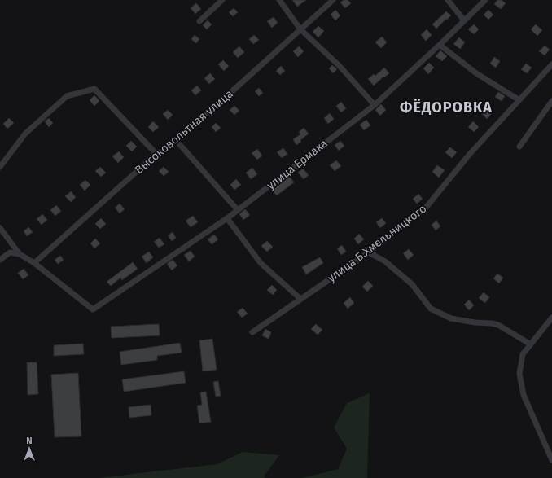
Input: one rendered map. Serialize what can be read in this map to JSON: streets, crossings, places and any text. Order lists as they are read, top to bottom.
{
  "streets": {
    "street": ["Высоковольтная улица", "улица Ермака", "улица Б.Хмельницкого"]
  },
  "crossings": [
    ["Высоковольтная улица", "улица Ермака"]
  ],
  "districts": ["ФЁДОРОВКА"],
  "north": "top"
}
